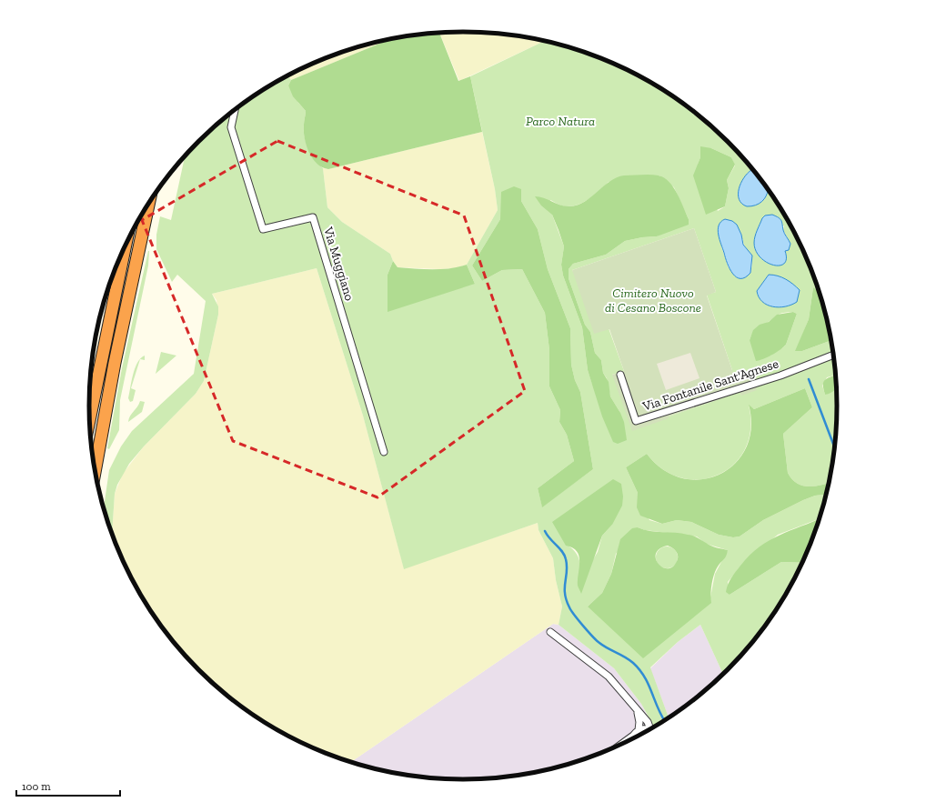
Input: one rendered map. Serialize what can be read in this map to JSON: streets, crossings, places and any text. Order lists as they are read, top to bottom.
{
  "streets": {
    "street": ["Via Muggiano", "Via Fontanile Sant'Agnese"]
  },
  "parks": ["Parco Natura", "Cimitero Nuovo di Cesano Boscone"],
  "scale_bar": "100 m"
}
